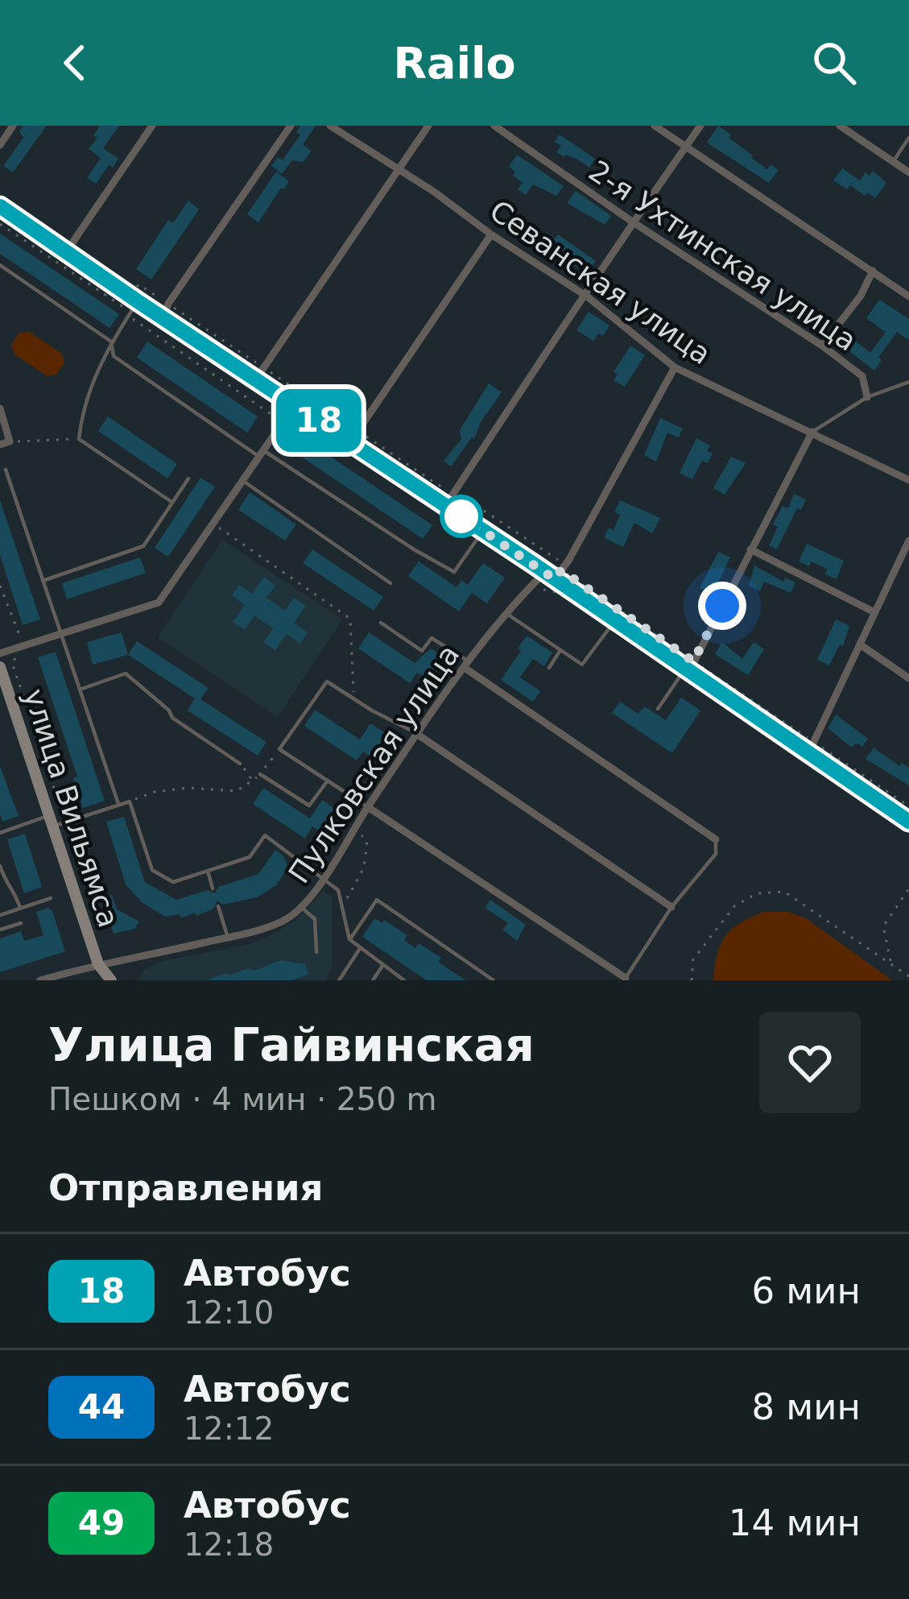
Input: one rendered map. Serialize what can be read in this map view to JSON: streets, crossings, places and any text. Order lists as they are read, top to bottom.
{
  "streets": {
    "street": [
      "2-я Ухтинская улица",
      "Севанская улица",
      "Пулковская улица",
      "улица Вильямса"
    ]
  },
  "crossings": [
    ["Пулковская улица", "улица Вильямса"]
  ],
  "lines": ["bus line 18"],
  "page": {
    "header": "Railo",
    "on_map": "18",
    "heading": [
      ["Улица Гайвинская", "Пешком · 4 мин · 250 m"],
      "Отправления"
    ],
    "list": [
      {
        "mark": "18",
        "name": "Автобус",
        "note": "12:10",
        "value": "6 мин"
      },
      {
        "mark": "44",
        "name": "Автобус",
        "note": "12:12",
        "value": "8 мин"
      },
      {
        "mark": "49",
        "name": "Автобус",
        "note": "12:18",
        "value": "14 мин"
      }
    ]
  }
}
